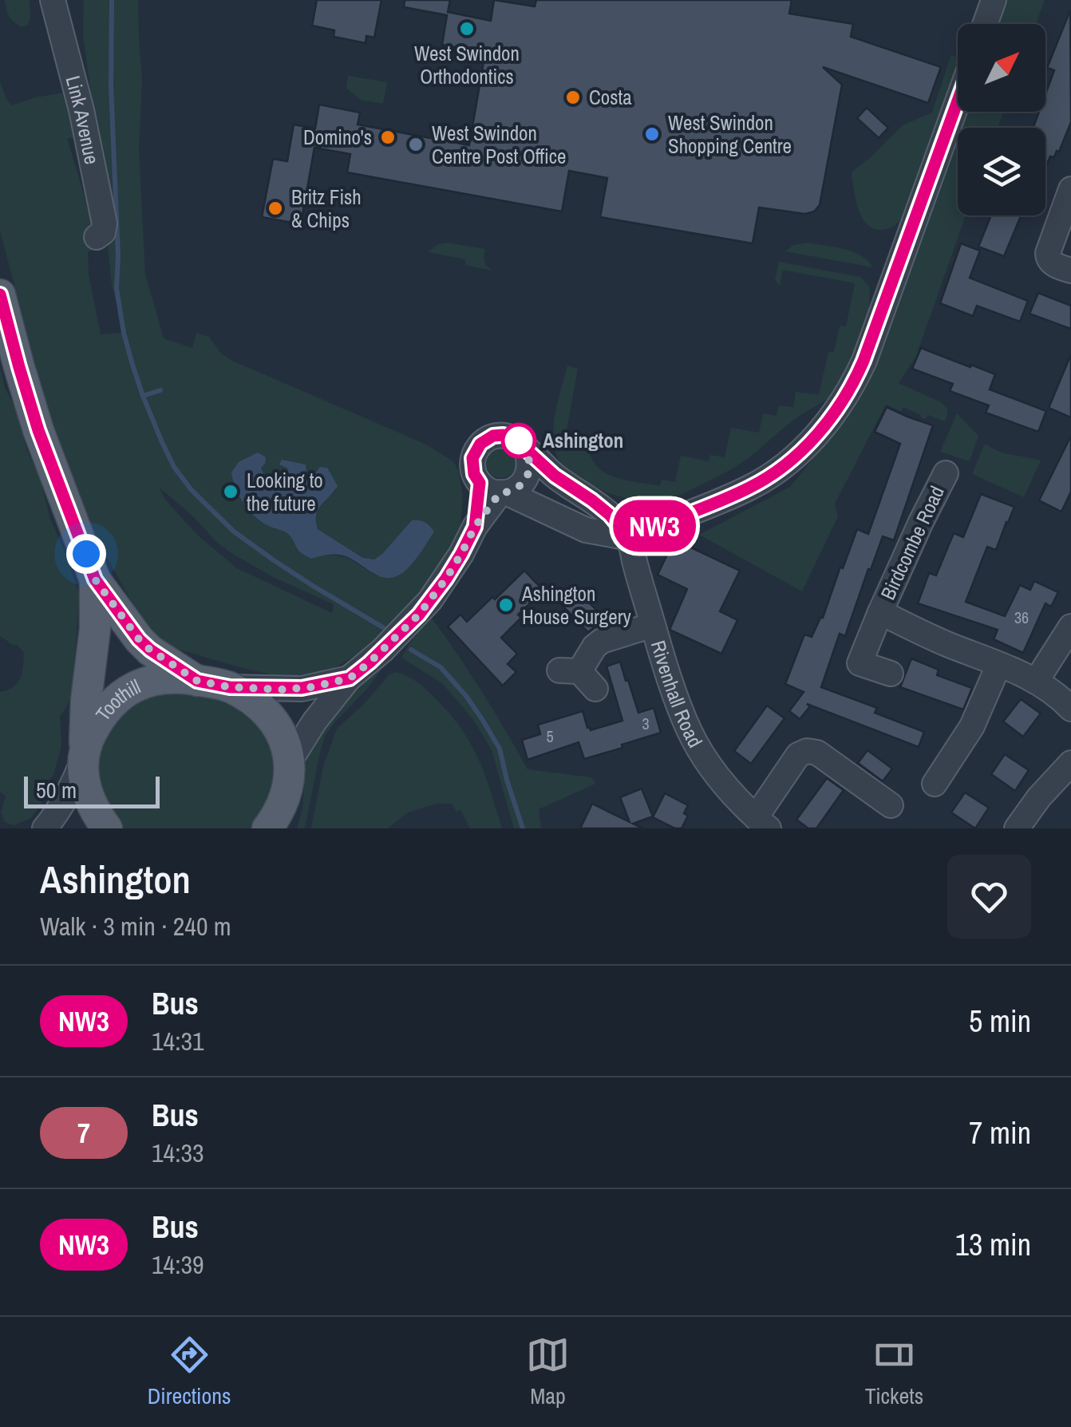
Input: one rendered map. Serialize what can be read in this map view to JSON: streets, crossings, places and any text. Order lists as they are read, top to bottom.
{
  "streets": {
    "main road": ["Toothill"],
    "street": ["Link Avenue", "Birdcombe Road", "Rivenhall Road"]
  },
  "places": [
    "West Swindon Orthodontics",
    "Costa",
    "West Swindon Shopping Centre",
    "Domino's",
    "West Swindon Centre Post Office",
    "Britz Fish & Chips",
    "Ashington",
    "Looking to the future",
    "Ashington House Surgery"
  ],
  "lines": ["bus line NW3"],
  "house_numbers": ["36", "3", "5"],
  "scale_bar": "50 m",
  "north": "top right",
  "page": {
    "on_map": "NW3",
    "scale": "50 m",
    "heading": ["Ashington", "Walk · 3 min · 240 m"],
    "list": [
      {
        "mark": "NW3",
        "name": "Bus",
        "note": "14:31",
        "value": "5 min"
      },
      {
        "mark": "7",
        "name": "Bus",
        "note": "14:33",
        "value": "7 min"
      },
      {
        "mark": "NW3",
        "name": "Bus",
        "note": "14:39",
        "value": "13 min"
      }
    ],
    "tabs": ["Directions", "Map", "Tickets"]
  }
}
